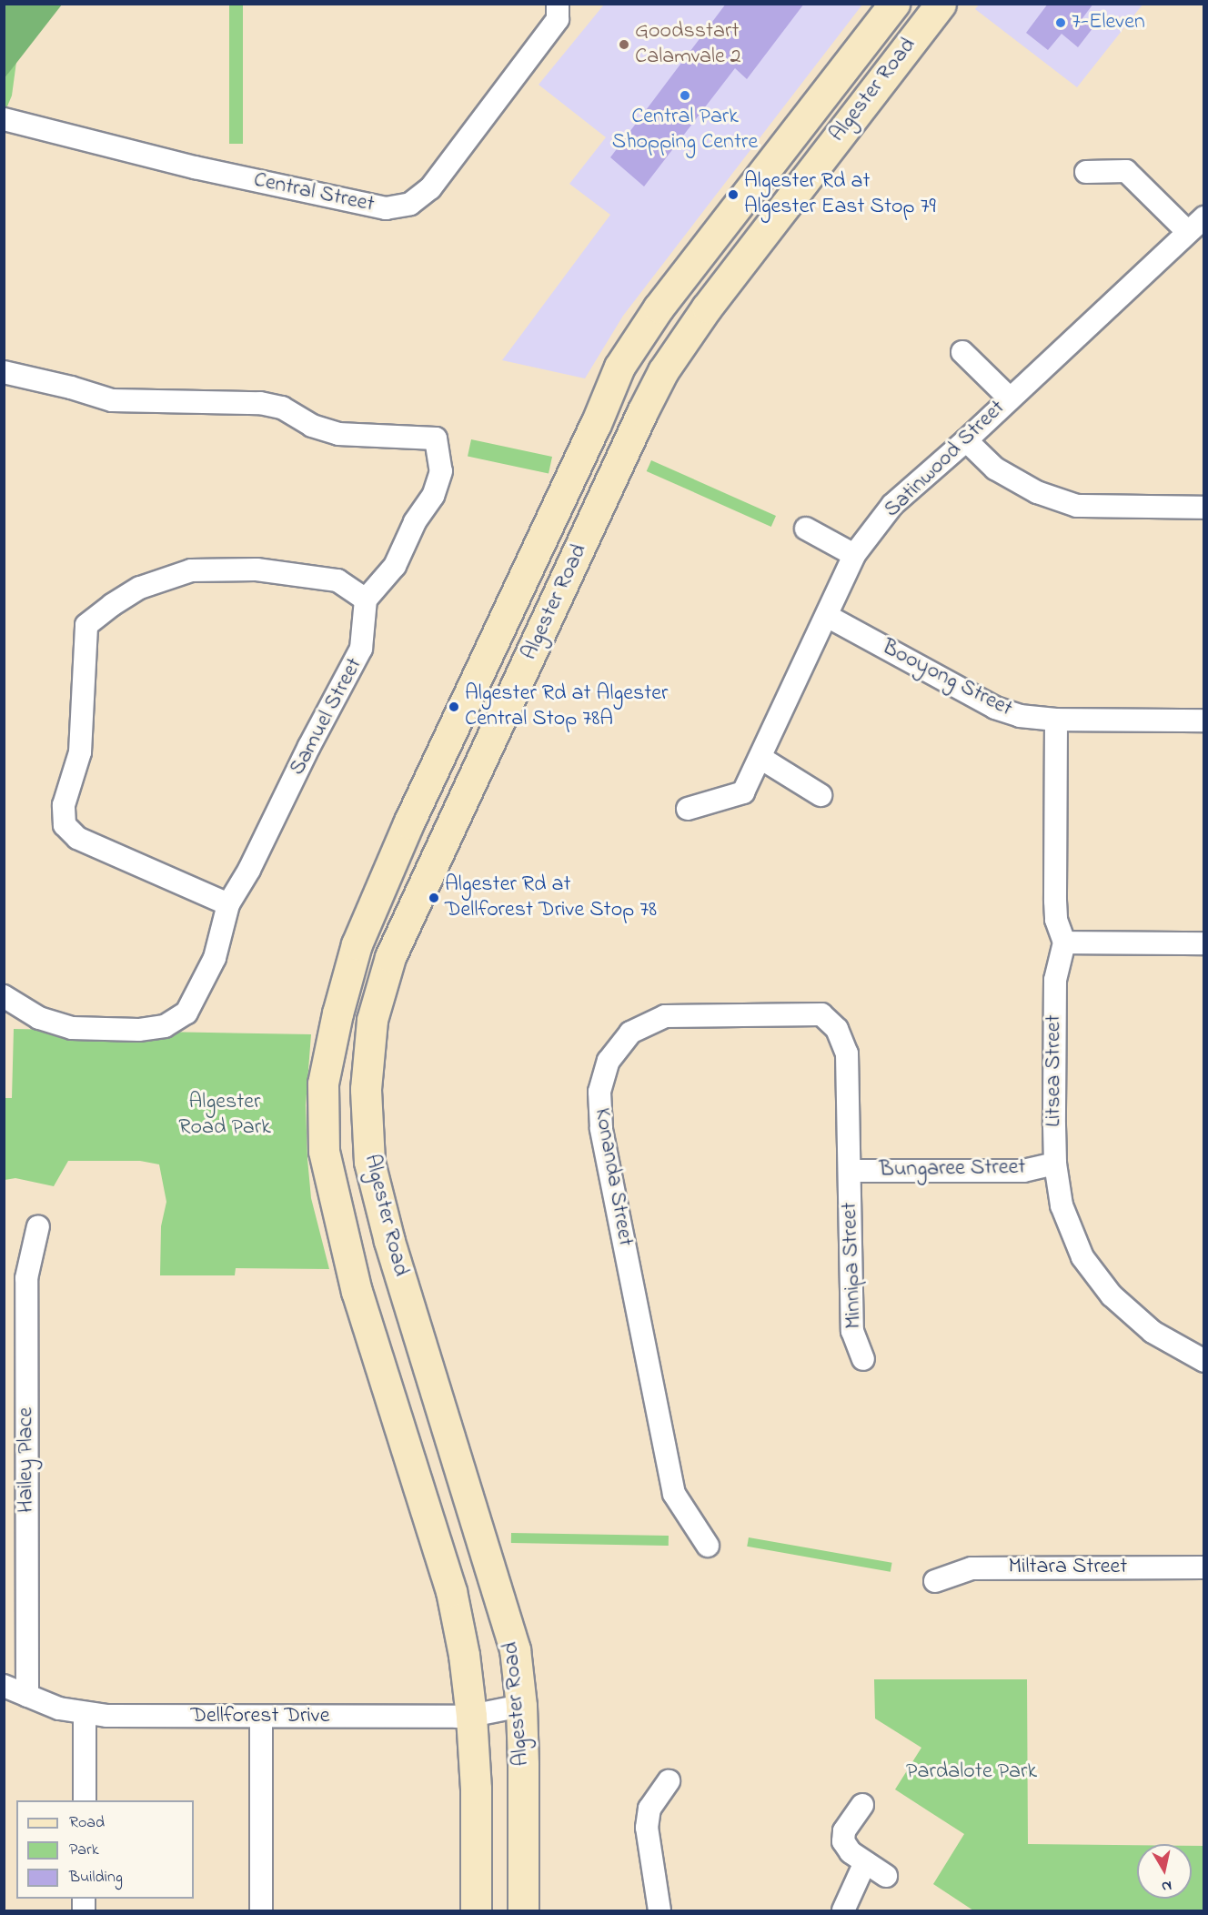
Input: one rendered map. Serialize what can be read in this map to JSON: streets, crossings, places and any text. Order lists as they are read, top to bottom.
{
  "streets": {
    "main road": ["Algester Road"],
    "street": [
      "Central Street",
      "Satinwood Street",
      "Booyong Street",
      "Samuel Street",
      "Litsea Street",
      "Bungaree Street",
      "Konanda Street",
      "Minnipa Street",
      "Hailey Place",
      "Miltara Street",
      "Dellforest Drive"
    ]
  },
  "crossings": [
    ["Algester Road", "Dellforest Drive"],
    ["Satinwood Street", "Booyong Street"],
    ["Litsea Street", "Bungaree Street"],
    ["Bungaree Street", "Konanda Street"],
    ["Bungaree Street", "Minnipa Street"],
    ["Konanda Street", "Minnipa Street"],
    ["Hailey Place", "Dellforest Drive"]
  ],
  "parks": ["Algester Road Park", "Pardalote Park"],
  "places": [
    "7-Eleven",
    "Goodsstart Calamvale 2",
    "Central Park Shopping Centre",
    "Algester Rd at Algester East Stop 79",
    "Algester Rd at Algester Central Stop 78A",
    "Algester Rd at Dellforest Drive Stop 78"
  ],
  "legend": ["Road", "Park", "Building"],
  "north": "bottom"
}
